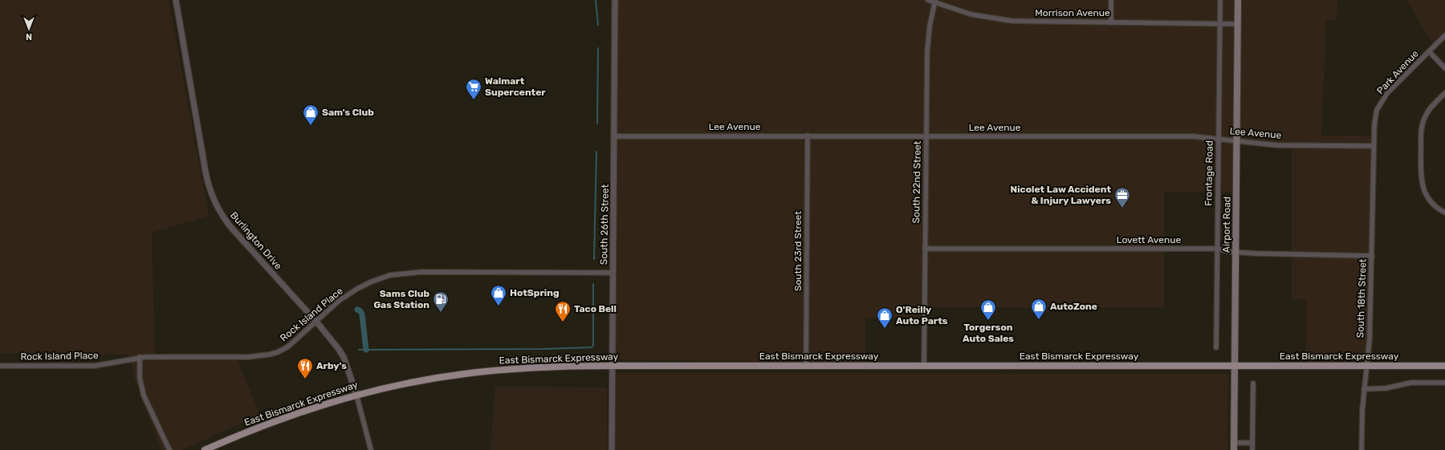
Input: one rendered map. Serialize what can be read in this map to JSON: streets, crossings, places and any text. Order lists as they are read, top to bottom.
{
  "streets": {
    "main road": ["Airport Road", "East Bismarck Expressway"],
    "street": [
      "Morrison Avenue",
      "Park Avenue",
      "Lee Avenue",
      "Frontage Road",
      "South 22nd Street",
      "South 26th Street",
      "Lovett Avenue",
      "Burlington Drive",
      "South 23rd Street",
      "South 18th Street",
      "Rock Island Place"
    ]
  },
  "crossings": [
    ["Morrison Avenue", "Frontage Road"],
    ["Morrison Avenue", "South 22nd Street"],
    ["Morrison Avenue", "Airport Road"],
    ["Park Avenue", "Lee Avenue"],
    ["Park Avenue", "South 18th Street"],
    ["Lee Avenue", "Frontage Road"],
    ["Lee Avenue", "South 22nd Street"],
    ["Lee Avenue", "South 26th Street"],
    ["Lee Avenue", "Airport Road"],
    ["Lee Avenue", "South 23rd Street"],
    ["Lee Avenue", "South 18th Street"],
    ["Frontage Road", "Lovett Avenue"],
    ["South 22nd Street", "Lovett Avenue"],
    ["South 22nd Street", "East Bismarck Expressway"],
    ["South 26th Street", "Rock Island Place"],
    ["South 26th Street", "East Bismarck Expressway"],
    ["Airport Road", "Lovett Avenue"],
    ["Airport Road", "East Bismarck Expressway"],
    ["Lovett Avenue", "South 18th Street"],
    ["Burlington Drive", "Rock Island Place"],
    ["Burlington Drive", "East Bismarck Expressway"],
    ["South 23rd Street", "East Bismarck Expressway"],
    ["South 18th Street", "East Bismarck Expressway"]
  ],
  "places": {
    "supermarket": ["Walmart Supercenter"],
    "shop": [
      "Sam's Club",
      "HotSpring",
      "AutoZone",
      "Torgerson Auto Sales",
      "O'Reilly Auto Parts"
    ],
    "office": ["Nicolet Law Accident & Injury Lawyers"],
    "fuel station": ["Sams Club Gas Station"],
    "restaurant": ["Taco Bell", "Arby's"]
  },
  "north": "bottom"
}
